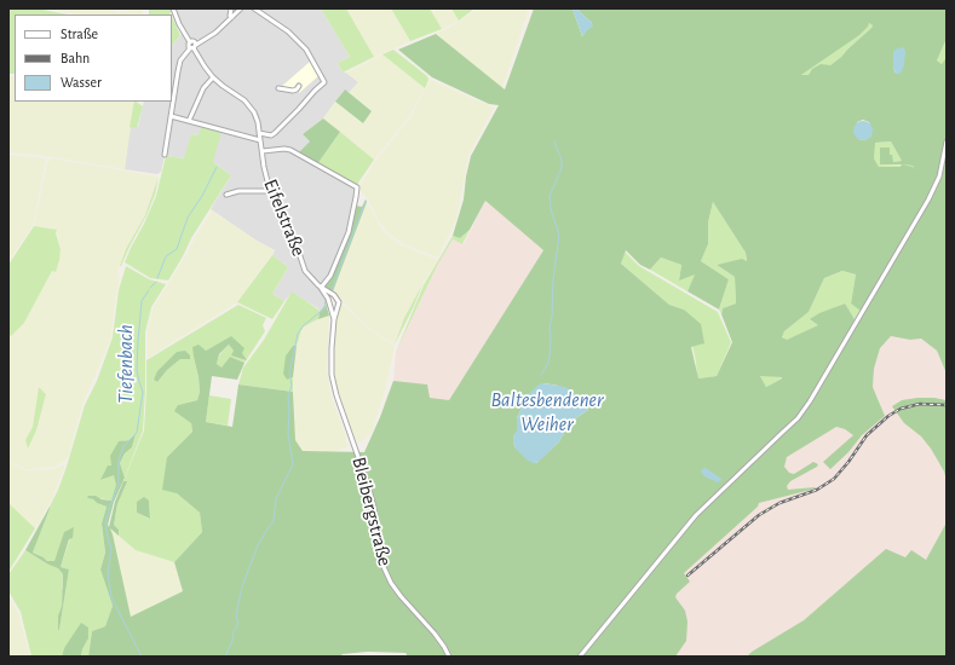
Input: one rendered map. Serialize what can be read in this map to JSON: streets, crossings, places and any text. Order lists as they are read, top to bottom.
{
  "streets": {
    "street": ["Eifelstraße", "Bleibergstraße"]
  },
  "crossings": [
    ["Eifelstraße", "Bleibergstraße"]
  ],
  "water": ["Tiefenbach", "Baltesbendener Weiher"],
  "legend": ["Straße", "Bahn", "Wasser"]
}
